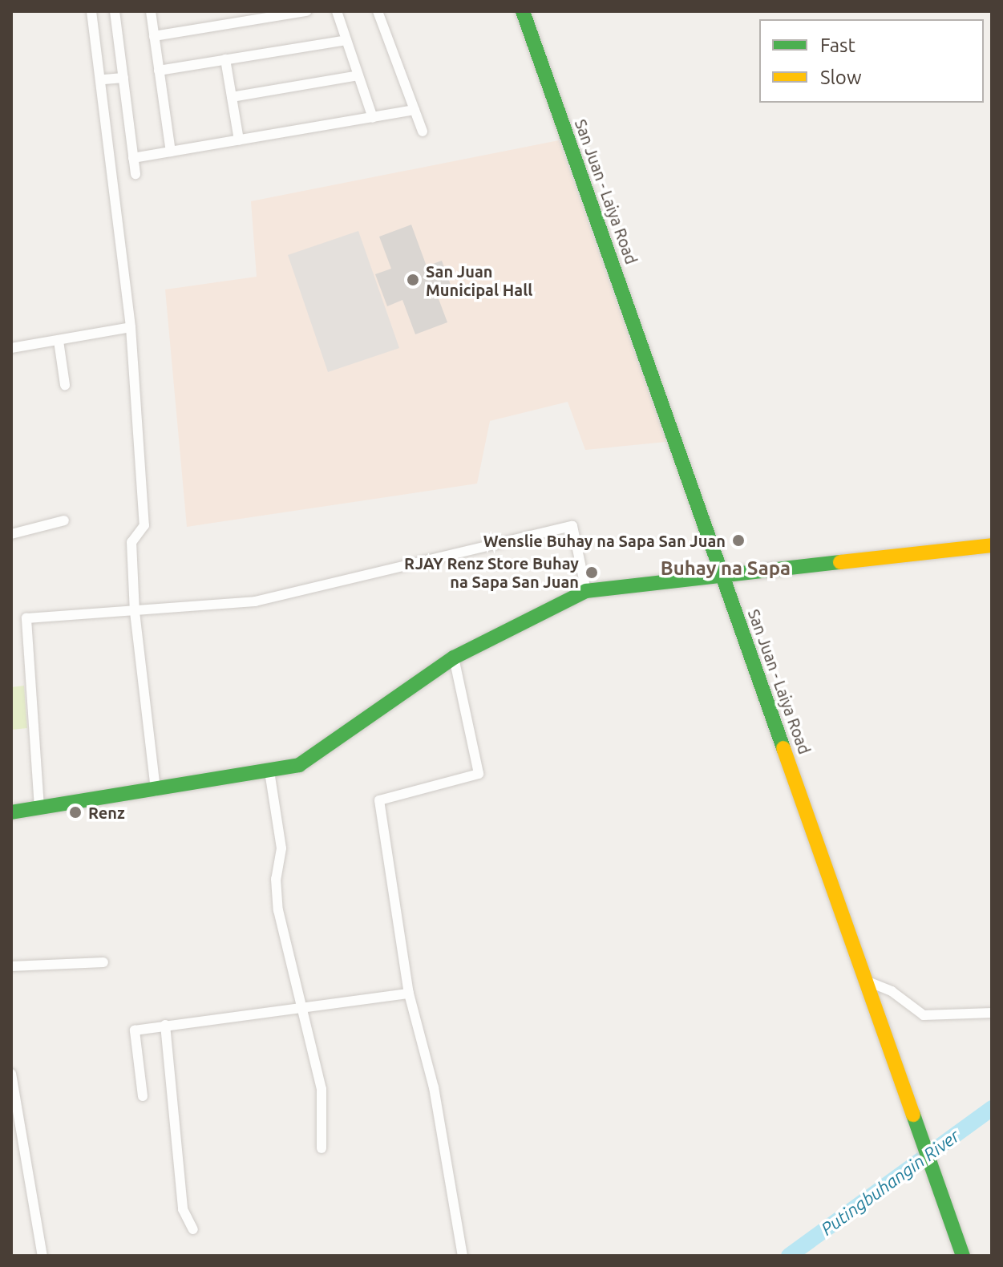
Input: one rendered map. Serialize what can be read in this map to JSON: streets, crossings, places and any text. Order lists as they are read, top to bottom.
{
  "streets": {
    "main road": ["San Juan - Laiya Road"]
  },
  "districts": ["Buhay na Sapa"],
  "water": ["Putingbuhangin River"],
  "places": [
    "San Juan Municipal Hall",
    "Wenslie Buhay na Sapa San Juan",
    "RJAY Renz Store Buhay na Sapa San Juan",
    "Renz"
  ],
  "legend": ["Fast", "Slow"]
}
